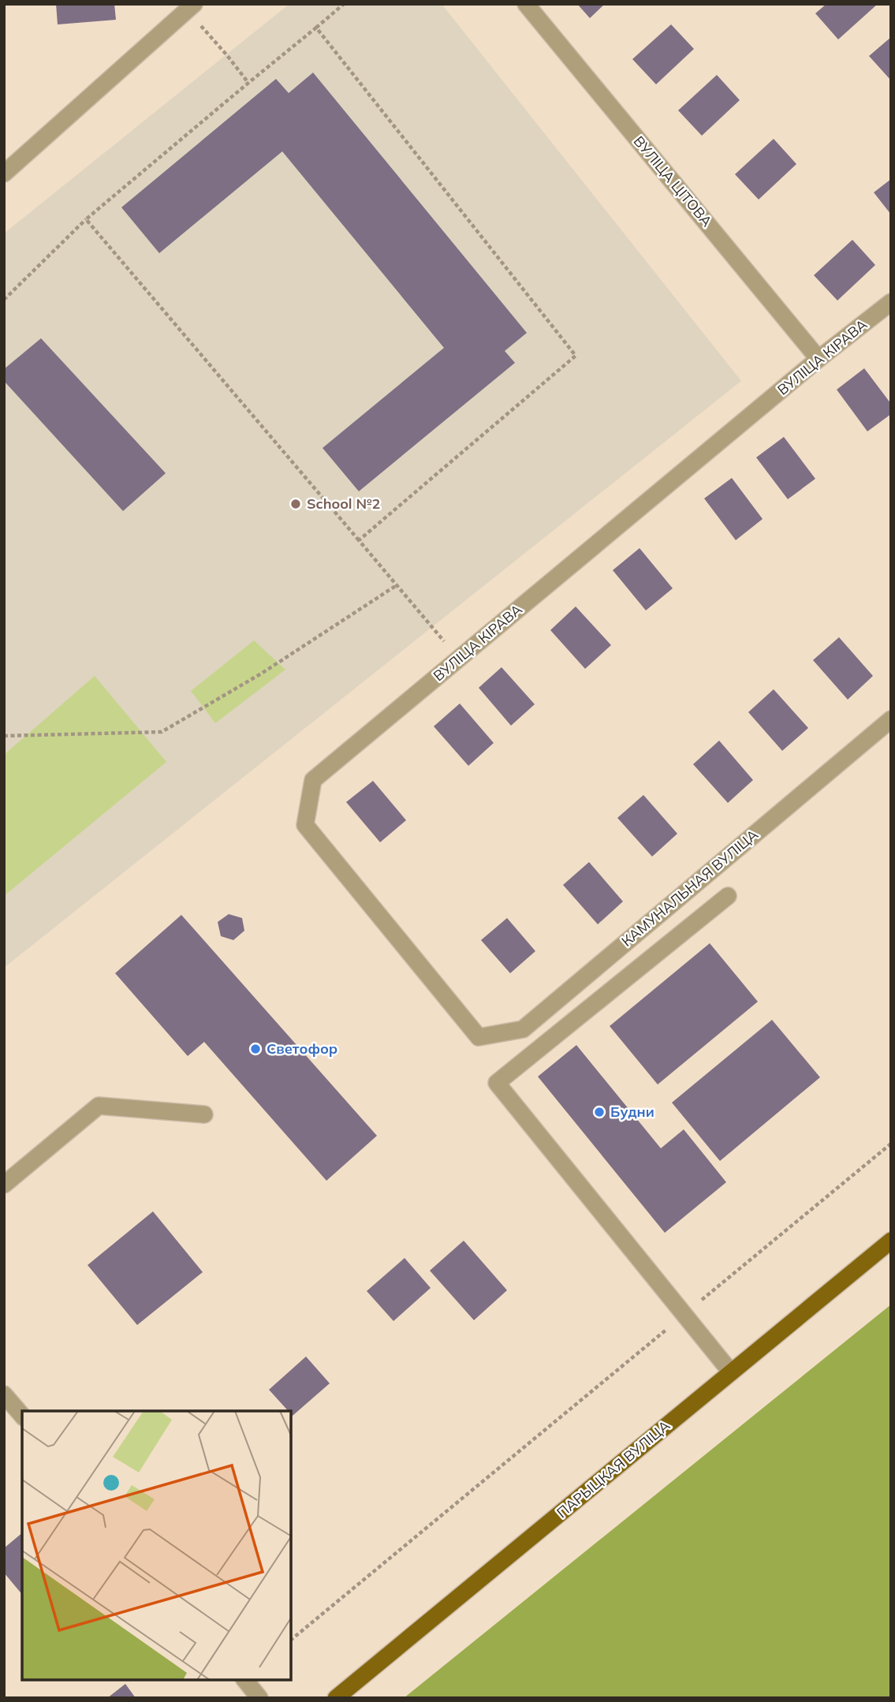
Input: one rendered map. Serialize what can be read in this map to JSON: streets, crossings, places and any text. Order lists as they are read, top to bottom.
{
  "streets": {
    "main road": ["ПАРЫЦКАЯ ВУЛІЦА"],
    "street": ["ВУЛІЦА ЦІТОВА", "ВУЛІЦА КІРАВА", "КАМУНАЛЬНАЯ ВУЛІЦА"]
  },
  "crossings": [
    ["ВУЛІЦА ЦІТОВА", "ВУЛІЦА КІРАВА"],
    ["ВУЛІЦА КІРАВА", "КАМУНАЛЬНАЯ ВУЛІЦА"]
  ],
  "places": ["School №2", "Светофор", "Будни"]
}
